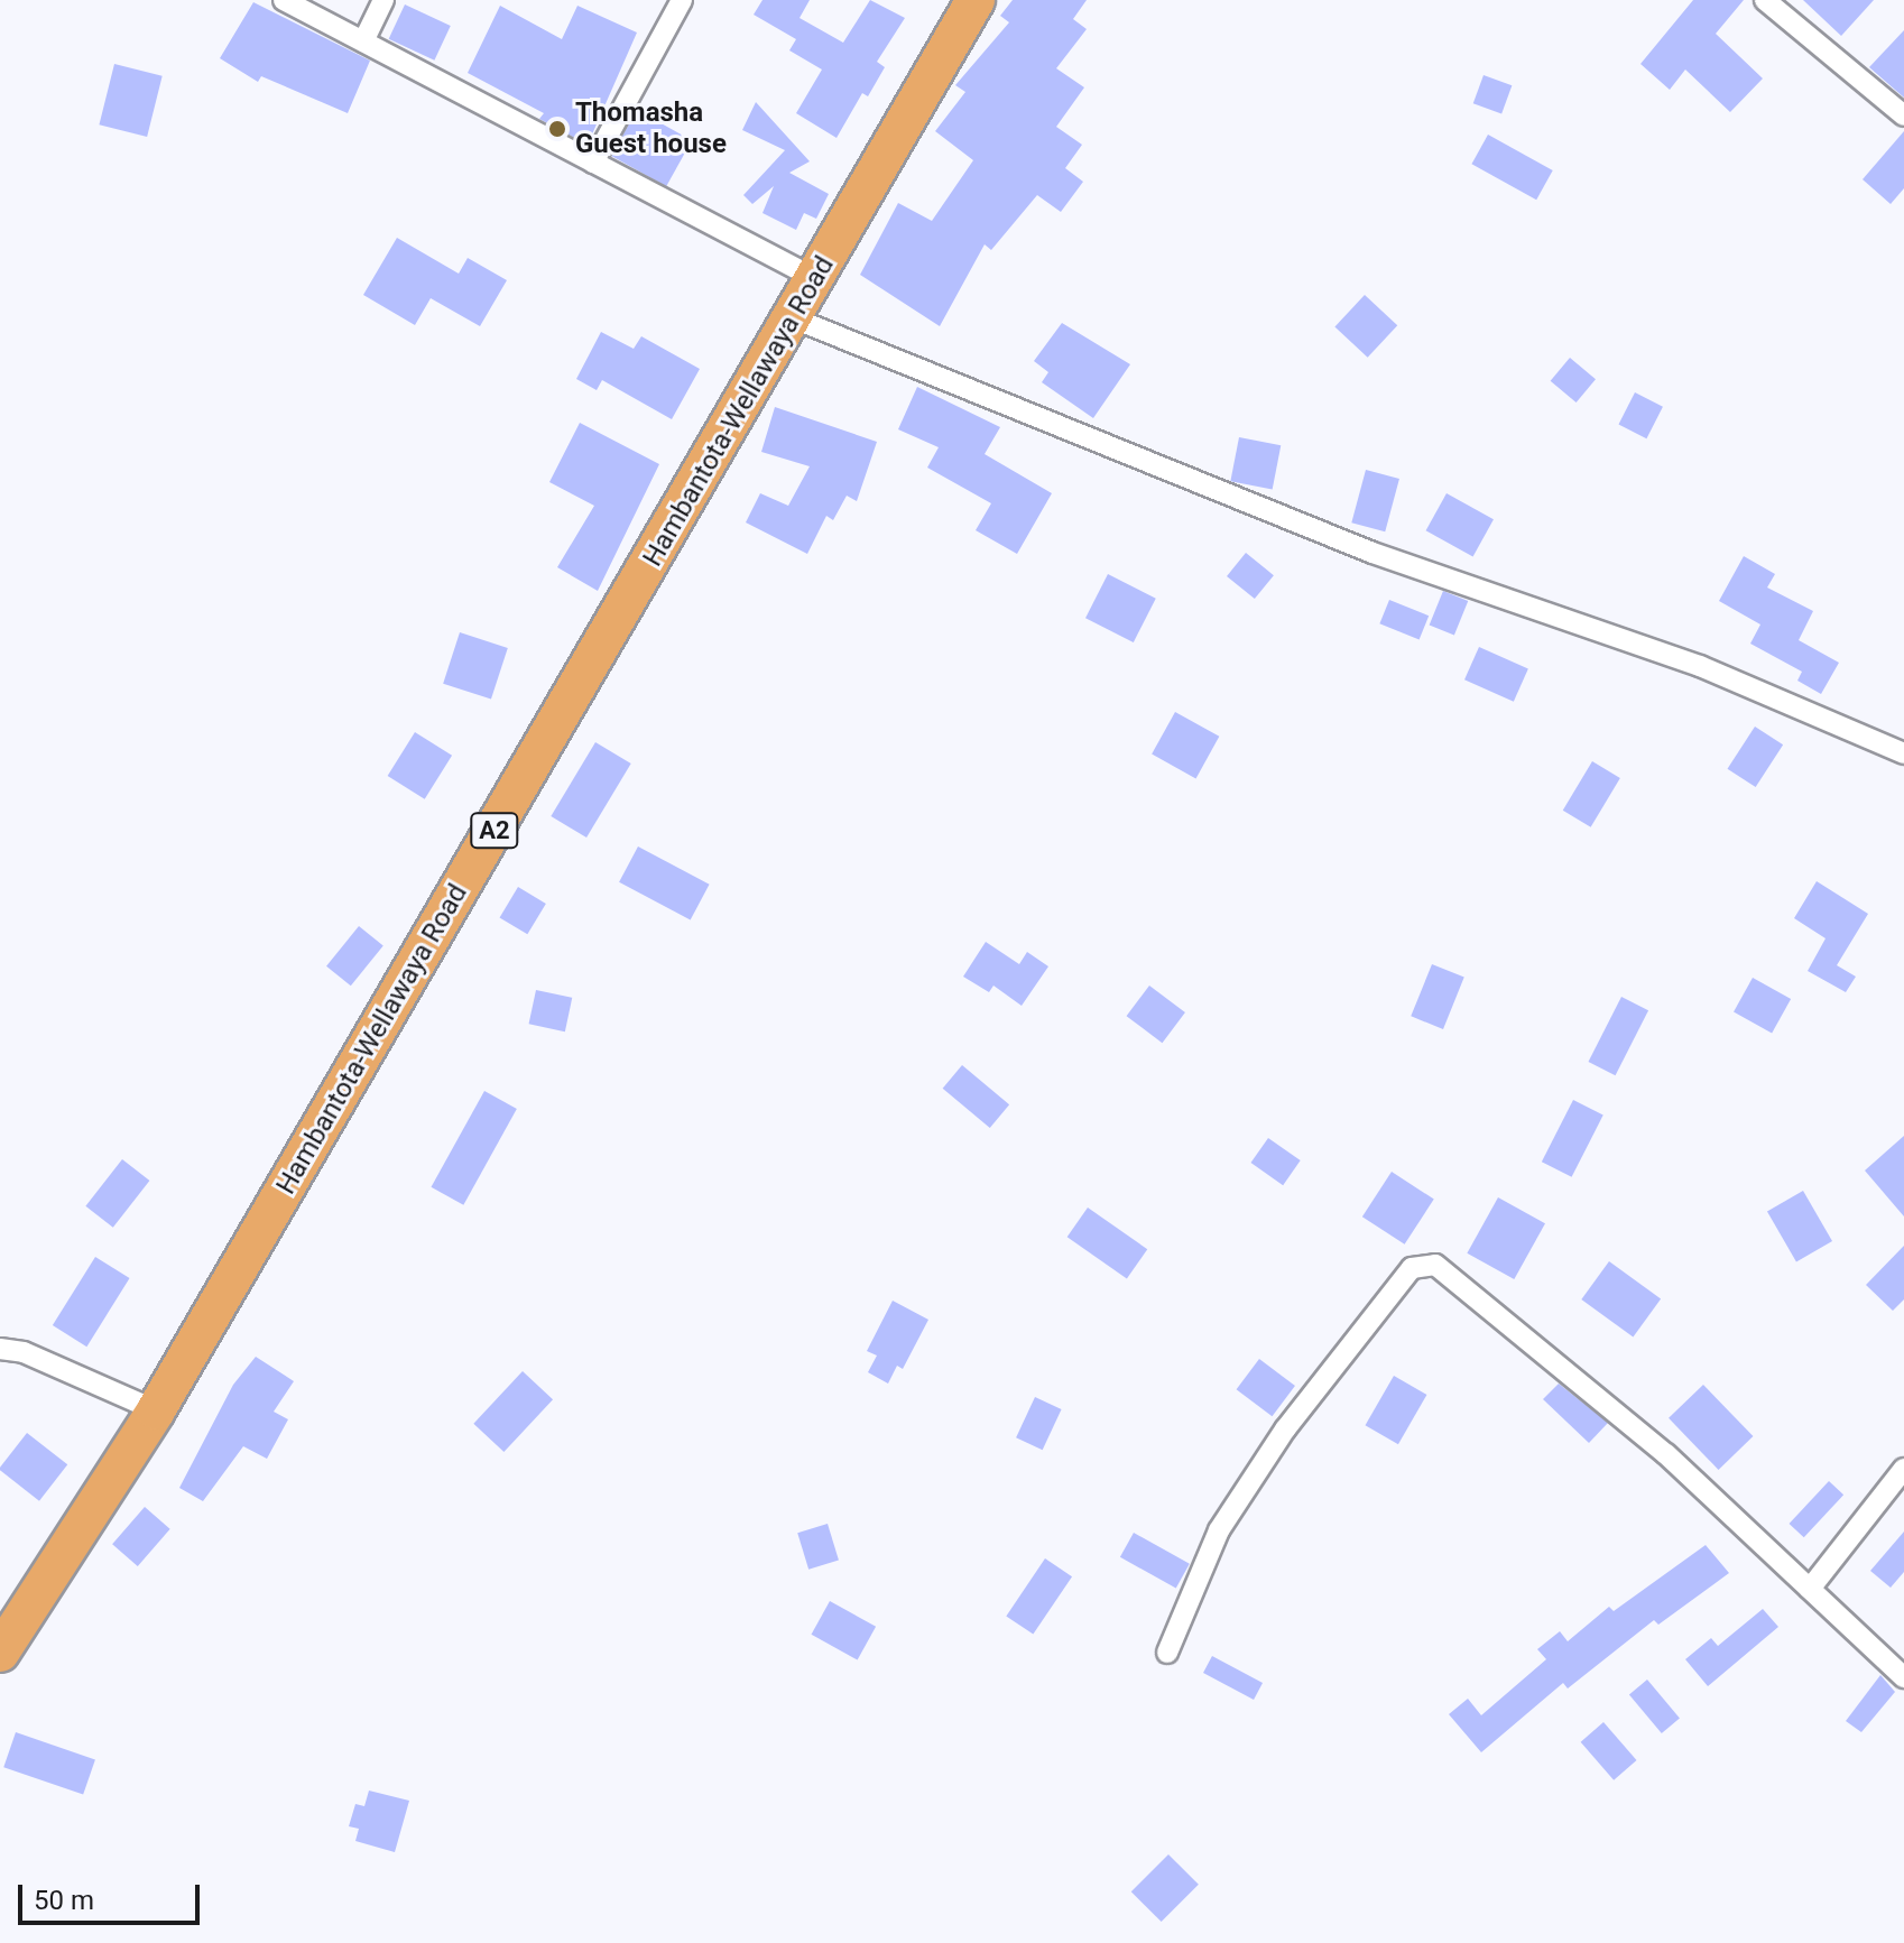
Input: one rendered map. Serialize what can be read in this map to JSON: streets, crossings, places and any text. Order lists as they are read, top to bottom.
{
  "streets": {
    "highway": ["Hambantota-Wellawaya Road", "A2"]
  },
  "places": ["Thomasha Guest house"],
  "scale_bar": "50 m"
}
